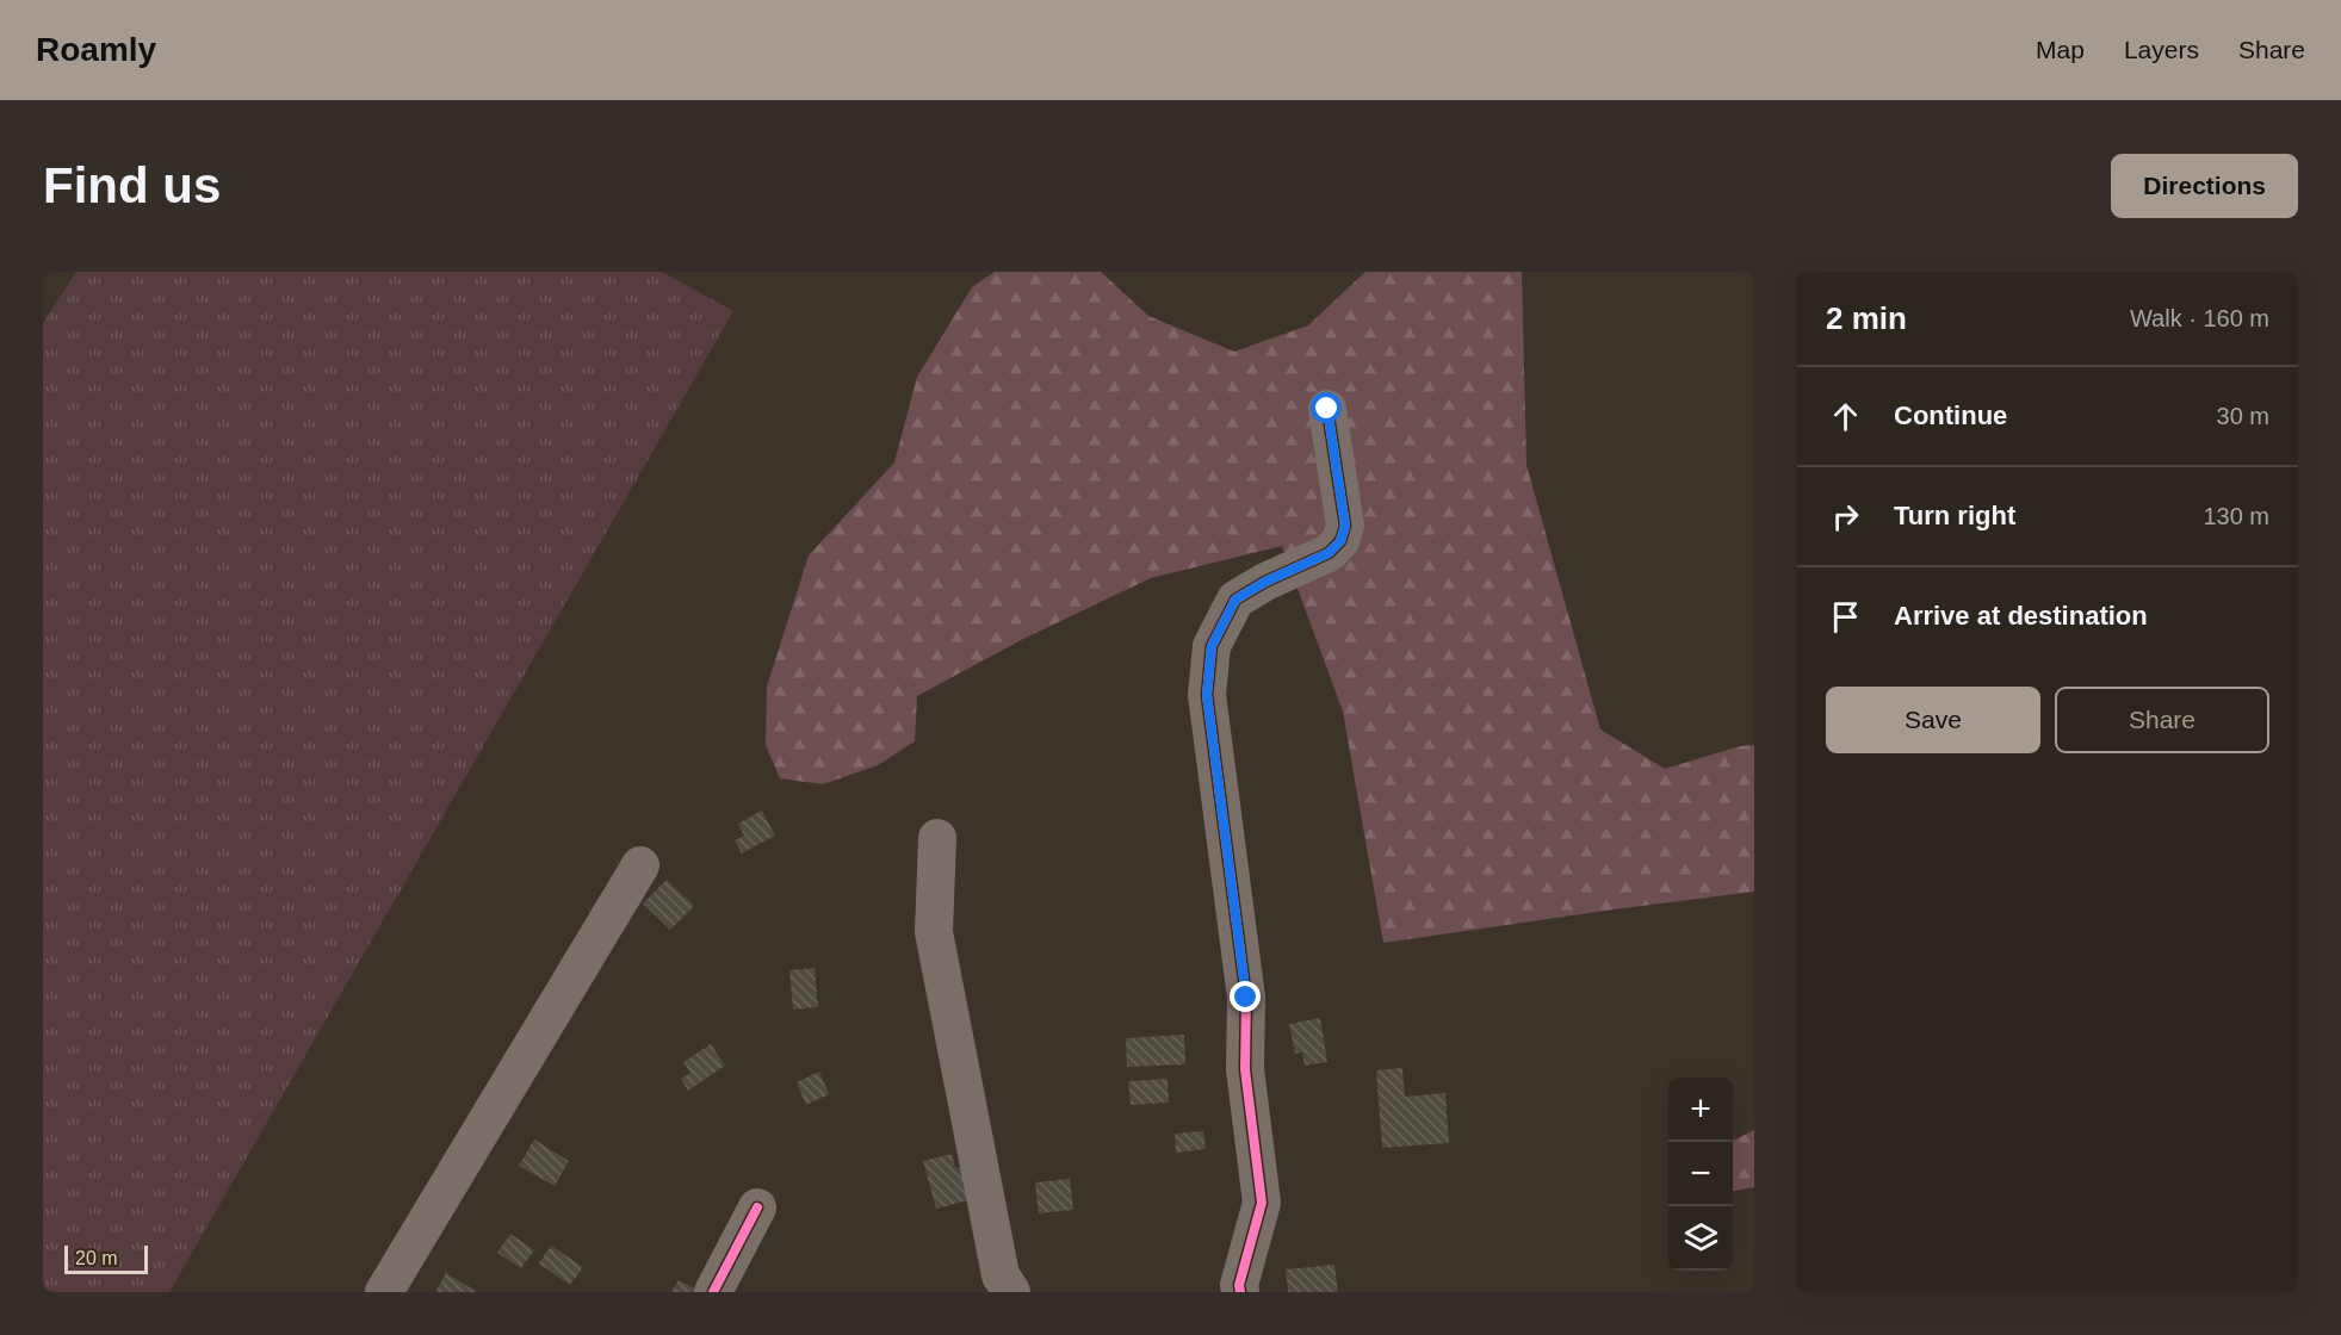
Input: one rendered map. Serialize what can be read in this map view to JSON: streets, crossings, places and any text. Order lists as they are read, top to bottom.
{
  "scale_bar": "20 m",
  "page": {
    "header": "Roamly",
    "nav": ["Map", "Layers", "Share"],
    "buttons": [
      "Directions",
      ["Save", "Share"]
    ],
    "title": "Find us",
    "heading": ["2 min", "Walk · 160 m"],
    "list": [
      ["Continue", "30 m"],
      ["Turn right", "130 m"],
      "Arrive at destination"
    ],
    "map_buttons": ["+", "−"],
    "scale": "20 m"
  }
}
